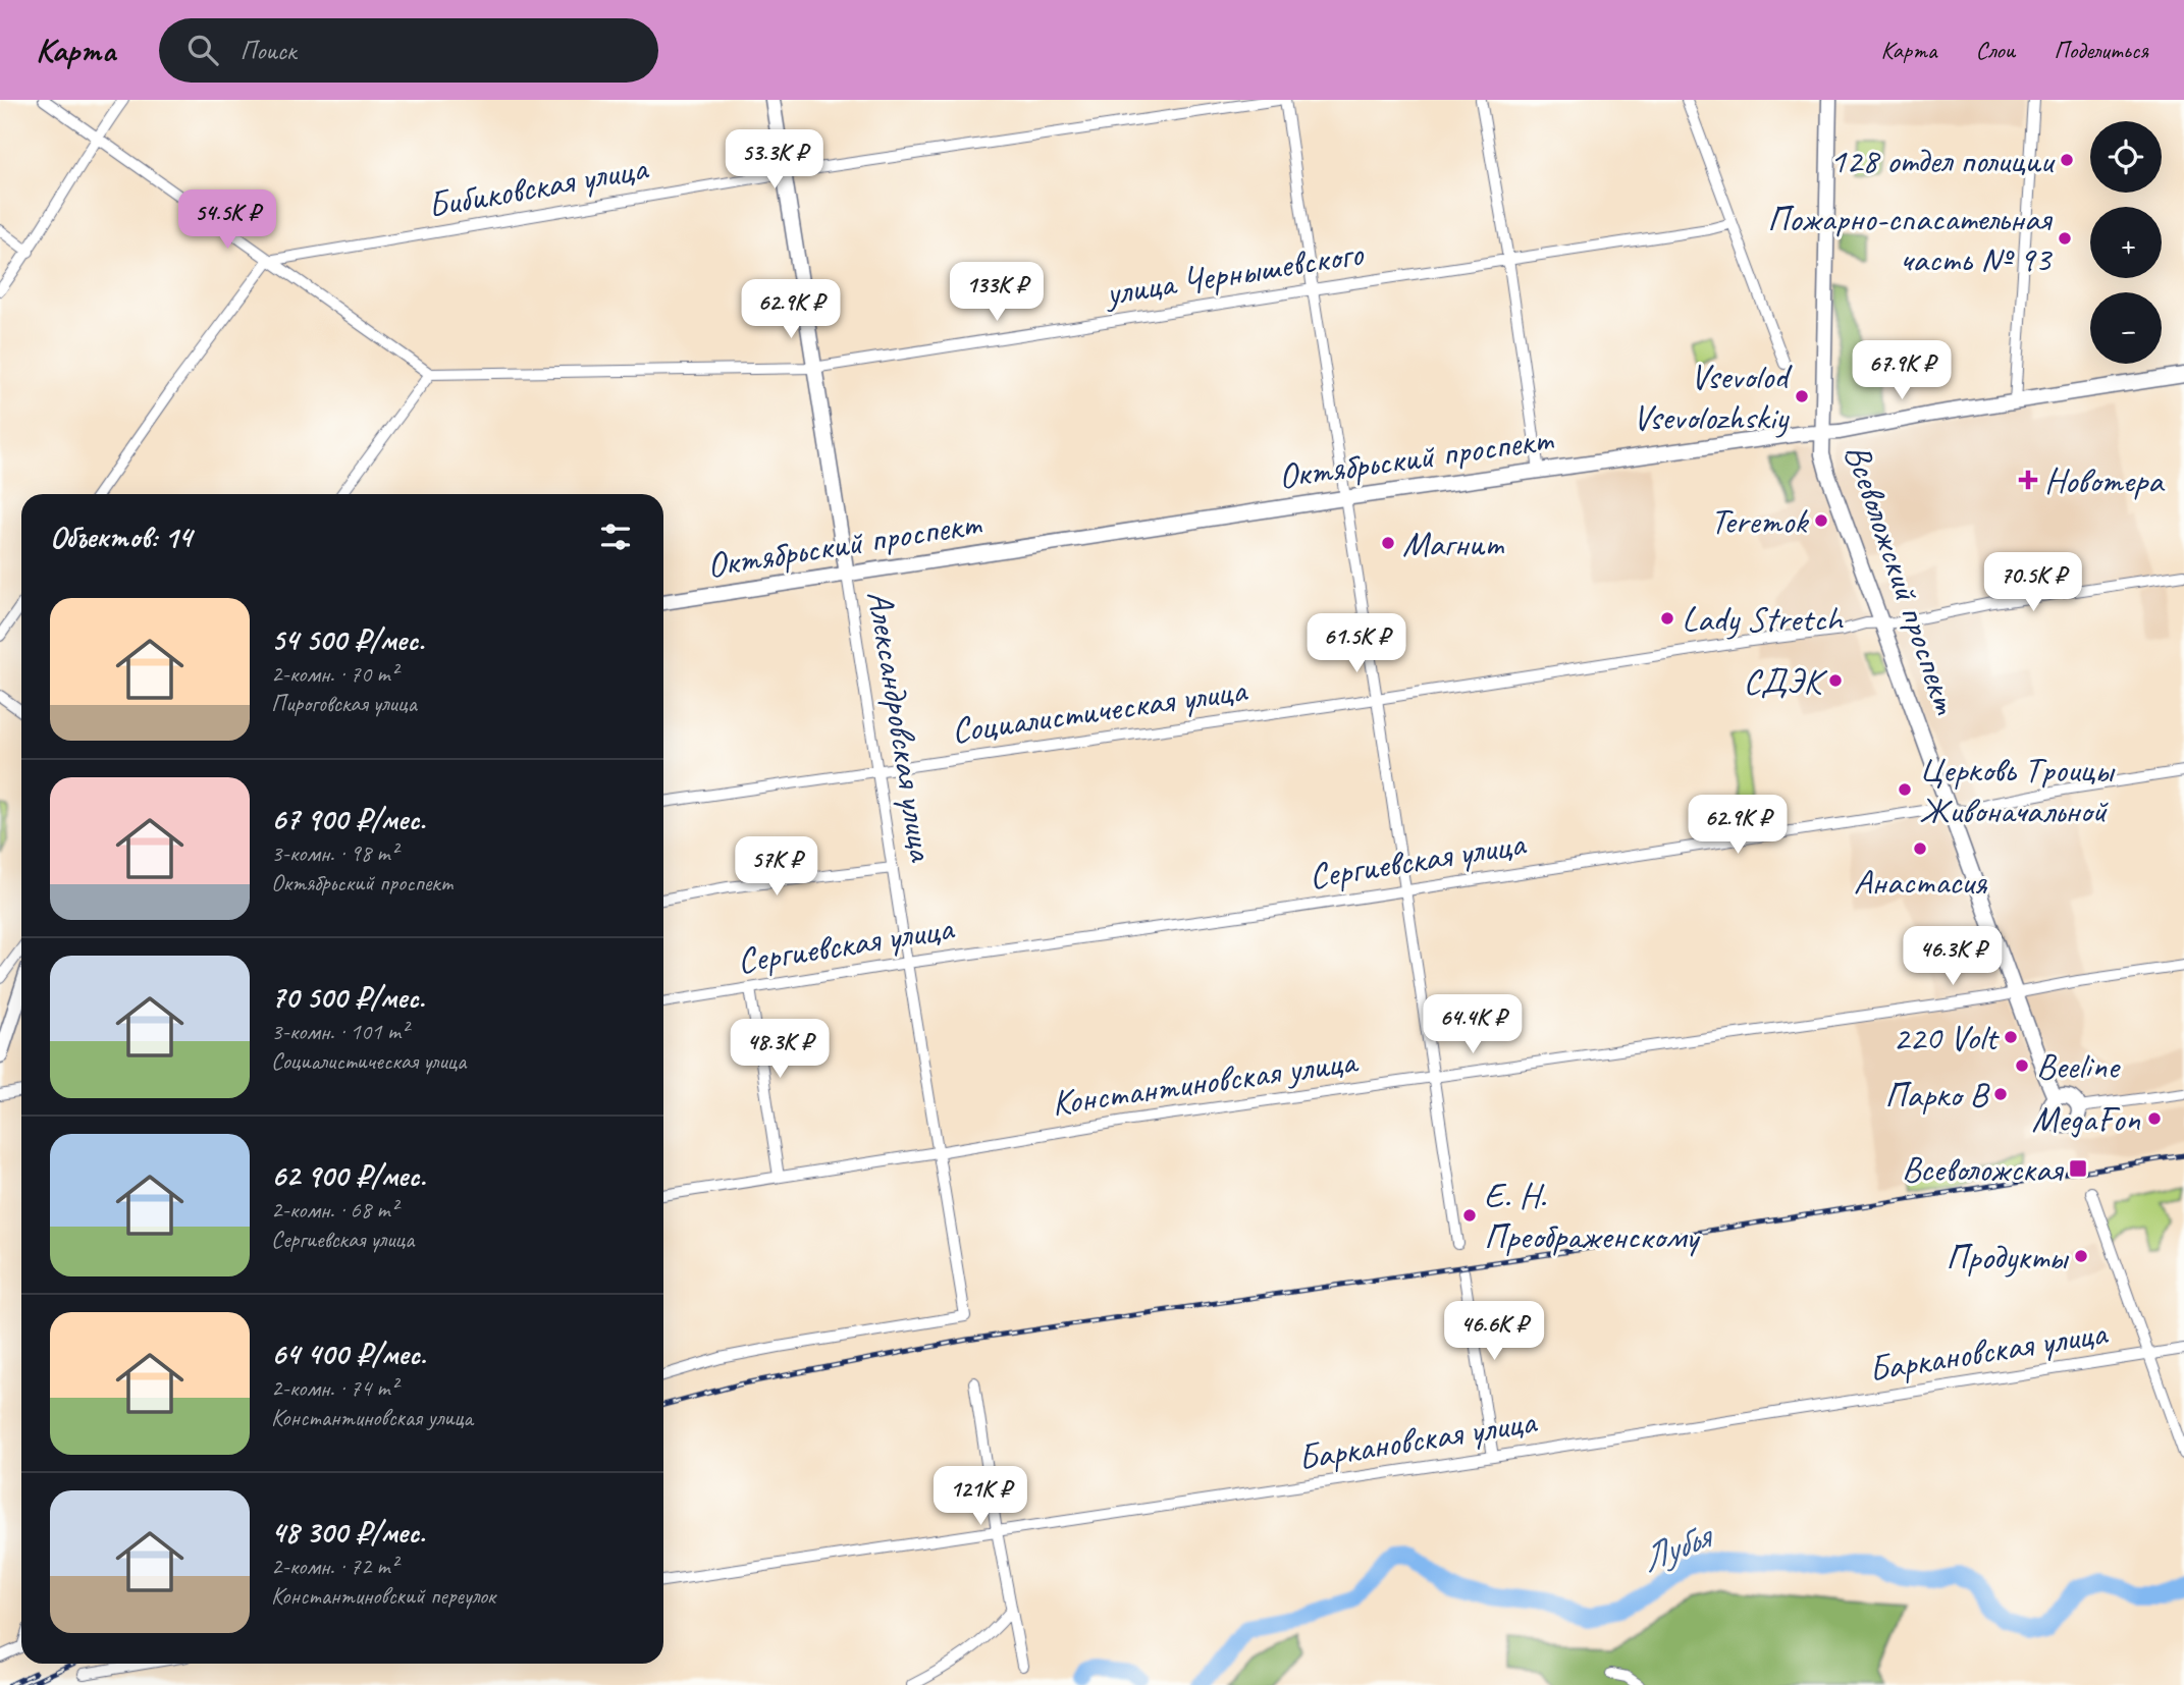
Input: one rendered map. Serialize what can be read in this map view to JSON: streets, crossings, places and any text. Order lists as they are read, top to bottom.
{
  "streets": {
    "street": [
      "Бибиковская улица",
      "улица Чернышевского",
      "Октябрьский проспект",
      "Всеволожский проспект",
      "Социалистическая улица",
      "Александровская улица",
      "Сергиевская улица",
      "Константиновская улица",
      "Баркановская улица"
    ]
  },
  "crossings": [
    ["Бибиковская улица", "Александровская улица"],
    ["улица Чернышевского", "Александровская улица"],
    ["Октябрьский проспект", "Всеволожский проспект"],
    ["Октябрьский проспект", "Александровская улица"],
    ["Всеволожский проспект", "Социалистическая улица"],
    ["Всеволожский проспект", "Сергиевская улица"],
    ["Всеволожский проспект", "Константиновская улица"],
    ["Социалистическая улица", "Александровская улица"],
    ["Александровская улица", "Сергиевская улица"],
    ["Александровская улица", "Константиновская улица"]
  ],
  "water": ["Лубья"],
  "places": {
    "other": [
      "128 отдел полиции",
      "Пожарно-спасательная часть № 93",
      "Vsevolod Vsevolozhskiy",
      "Teremok",
      "Магнит",
      "Lady Stretch",
      "СДЭК",
      "Церковь Троицы Живоначальной",
      "Анастасия",
      "220 Volt",
      "Beeline",
      "Парко В",
      "MegaFon",
      "Е. Н. Преображенскому",
      "Продукты"
    ],
    "health": ["Новотера"],
    "transit": ["Всеволожская"]
  },
  "page": {
    "header": "Карта",
    "search": "Поиск",
    "nav": ["Карта", "Слои", "Поделиться"],
    "map_buttons": ["+", "−"],
    "price": [
      "53.3K ₽",
      "54.5K ₽",
      "133K ₽",
      "62.9K ₽",
      "67.9K ₽",
      "70.5K ₽",
      "61.5K ₽",
      "62.9K ₽",
      "57K ₽",
      "46.3K ₽",
      "64.4K ₽",
      "48.3K ₽",
      "46.6K ₽",
      "121K ₽"
    ],
    "heading": "Объектов: 14",
    "list": [
      {
        "name": "54 500 ₽/мес.",
        "note": "2-комн. · 70 m² · Пироговская улица"
      },
      {
        "name": "67 900 ₽/мес.",
        "note": "3-комн. · 98 m² · Октябрьский проспект"
      },
      {
        "name": "70 500 ₽/мес.",
        "note": "3-комн. · 101 m² · Социалистическая улица"
      },
      {
        "name": "62 900 ₽/мес.",
        "note": "2-комн. · 68 m² · Сергиевская улица"
      },
      {
        "name": "64 400 ₽/мес.",
        "note": "2-комн. · 74 m² · Константиновская улица"
      },
      {
        "name": "48 300 ₽/мес.",
        "note": "2-комн. · 72 m² · Константиновский переулок"
      }
    ]
  }
}
